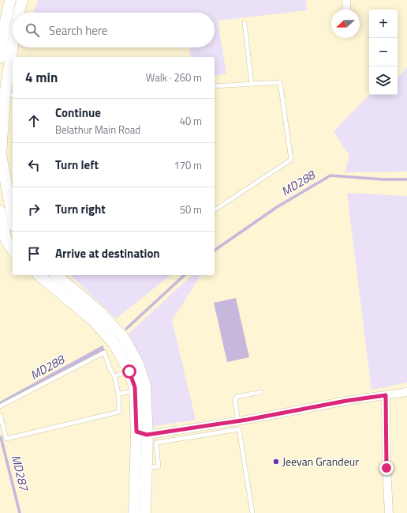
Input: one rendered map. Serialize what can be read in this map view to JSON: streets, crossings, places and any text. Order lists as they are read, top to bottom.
{
  "water": ["MD288", "MD287"],
  "places": ["Jeevan Grandeur"],
  "north": "left",
  "page": {
    "map_buttons": ["+", "−"],
    "search": "Search here",
    "heading": ["4 min", "Walk · 260 m"],
    "list": [
      ["Continue", "Belathur Main Road", "40 m"],
      ["Turn left", "170 m"],
      ["Turn right", "50 m"],
      "Arrive at destination"
    ]
  }
}
